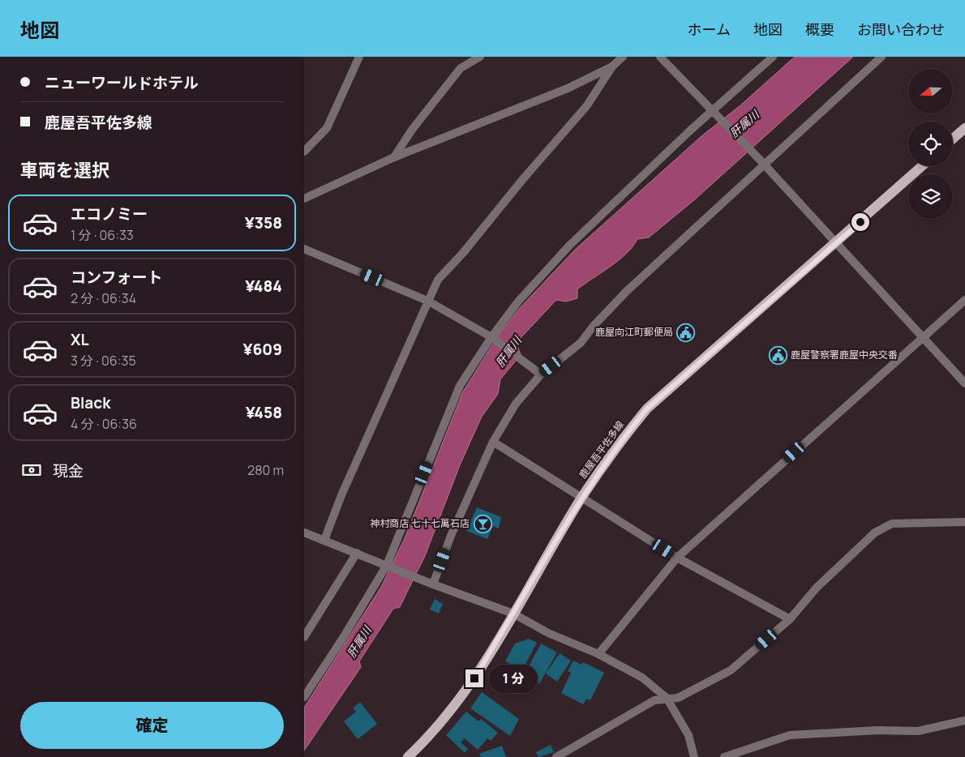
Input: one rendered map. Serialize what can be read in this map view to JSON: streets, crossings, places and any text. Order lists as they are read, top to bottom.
{
  "streets": {
    "main road": ["鹿屋吾平佐多線"]
  },
  "water": ["肝属川"],
  "places": {
    "public building": ["鹿屋向江町郵便局", "鹿屋警察署鹿屋中央交番"],
    "bar": ["神村商店 七十七萬石店"]
  },
  "north": "left",
  "page": {
    "header": "地図",
    "nav": [
      "ホーム",
      "地図",
      "概要",
      "お問い合わせ"
    ],
    "banner": ["ニューワールドホテル", "鹿屋吾平佐多線"],
    "heading": "車両を選択",
    "list": [
      {
        "name": "エコノミー",
        "note": "1 分 · 06:33",
        "value": "¥358"
      },
      {
        "name": "コンフォート",
        "note": "2 分 · 06:34",
        "value": "¥484"
      },
      {
        "name": "XL",
        "note": "3 分 · 06:35",
        "value": "¥609"
      },
      {
        "name": "Black",
        "note": "4 分 · 06:36",
        "value": "¥458"
      }
    ],
    "pay": ["現金", "280 m"],
    "bubble": "1 分",
    "buttons": "確定"
  }
}
